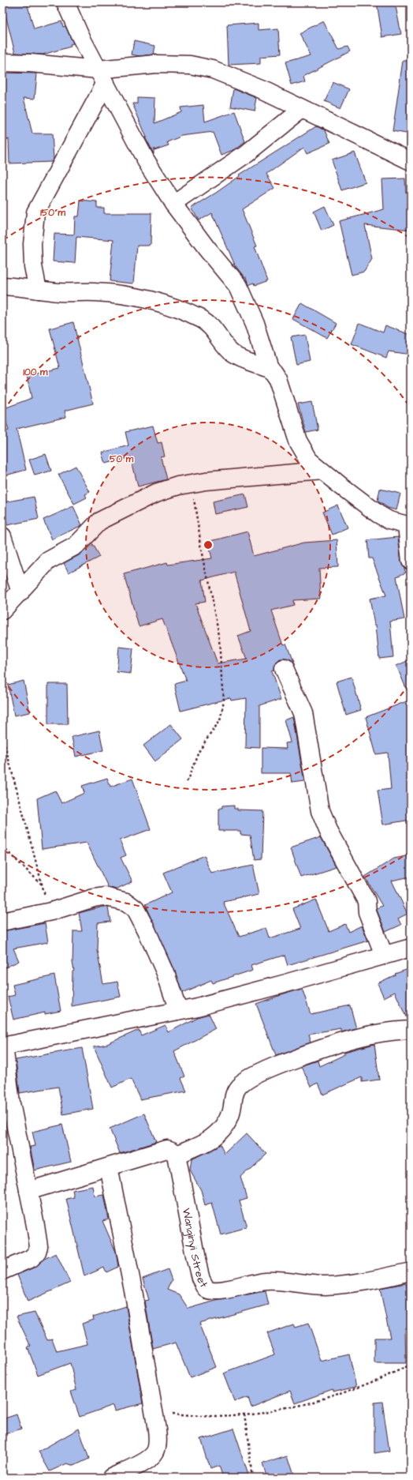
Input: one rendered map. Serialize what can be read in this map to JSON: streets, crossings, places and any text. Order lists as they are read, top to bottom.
{
  "streets": {
    "street": ["Wanginyi Street"]
  },
  "rings": ["150 m", "100 m", "50 m"]
}
